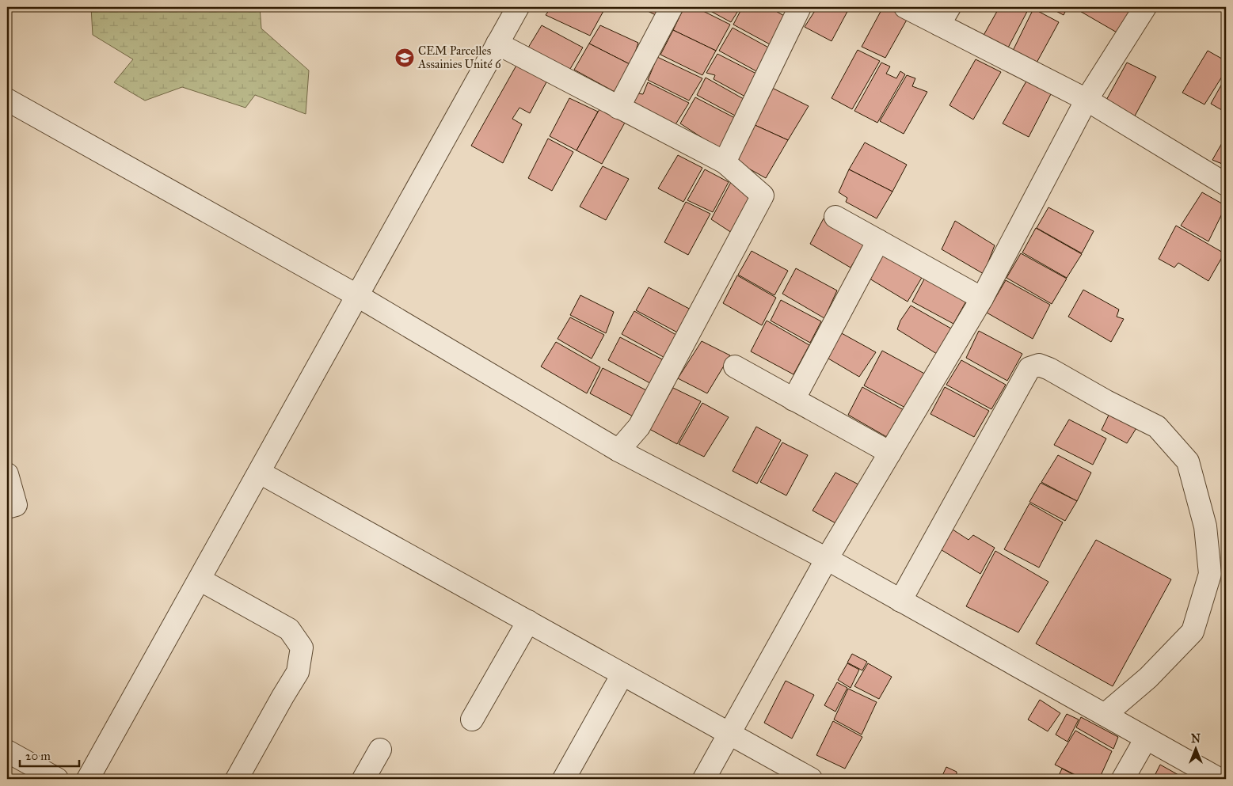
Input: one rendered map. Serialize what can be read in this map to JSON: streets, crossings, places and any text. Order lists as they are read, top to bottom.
{
  "places": {
    "school or university": ["CEM Parcelles Assainies Unité 6"]
  },
  "scale_bar": "20 m",
  "north": "top"
}
